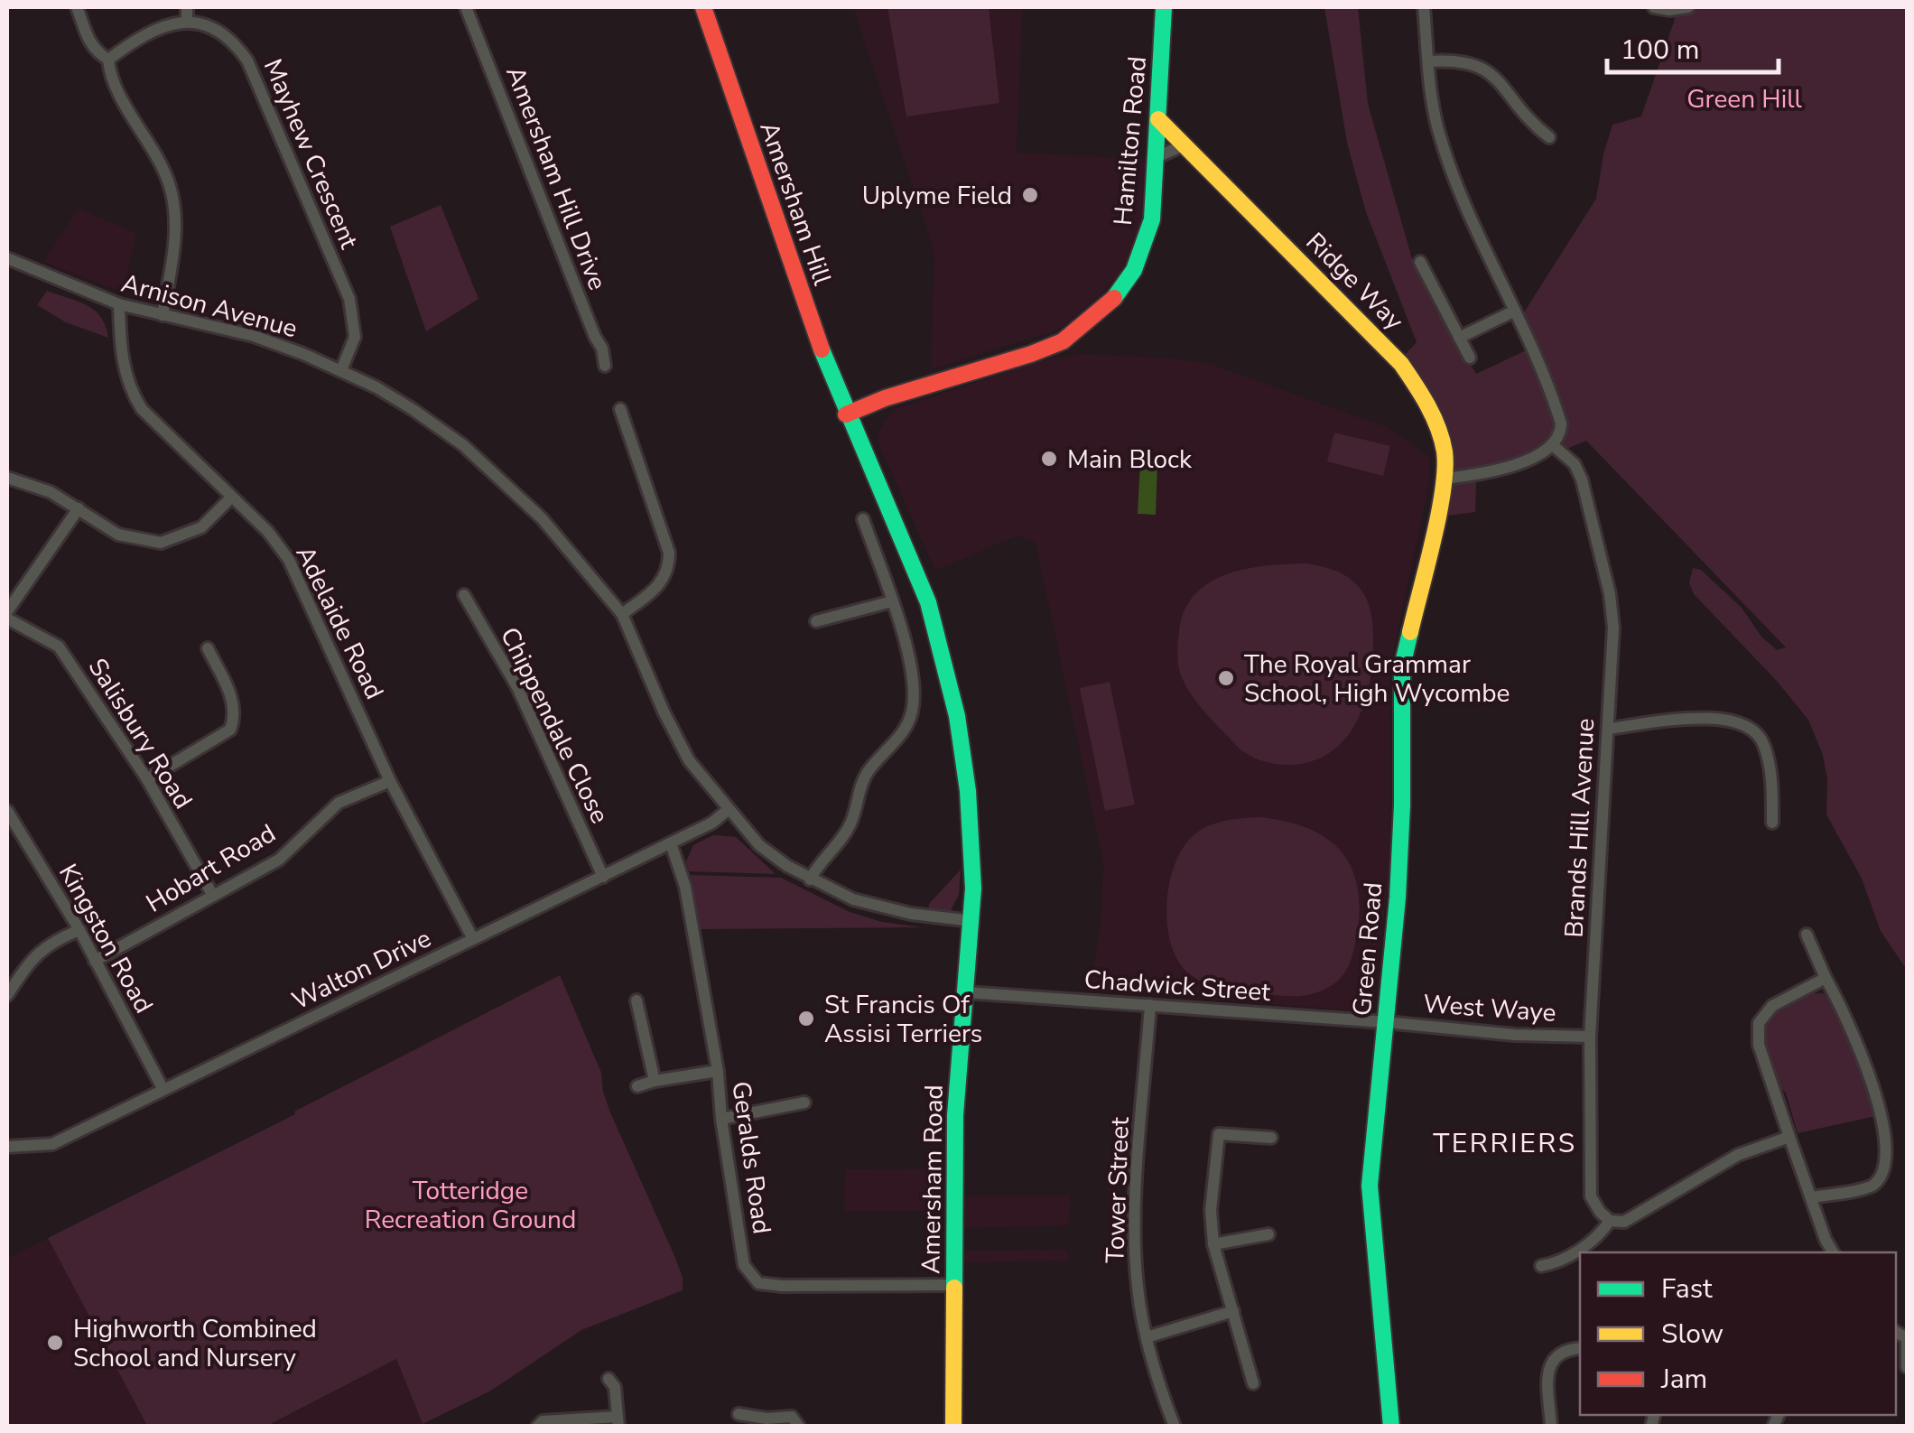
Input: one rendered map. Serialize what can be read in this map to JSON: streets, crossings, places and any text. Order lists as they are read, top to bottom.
{
  "streets": {
    "street": [
      "Hamilton Road",
      "Mayhew Crescent",
      "Amersham Hill Drive",
      "Amersham Hill",
      "Ridge Way",
      "Arnison Avenue",
      "Adelaide Road",
      "Chippendale Close",
      "Salisbury Road",
      "Brands Hill Avenue",
      "Hobart Road",
      "Kingston Road",
      "Green Road",
      "Walton Drive",
      "Chadwick Street",
      "West Waye",
      "Geralds Road",
      "Amersham Road",
      "Tower Street"
    ]
  },
  "crossings": [
    ["Hamilton Road", "Amersham Hill"],
    ["Hamilton Road", "Ridge Way"],
    ["Hamilton Road", "Amersham Road"],
    ["Mayhew Crescent", "Arnison Avenue"],
    ["Amersham Hill", "Amersham Road"],
    ["Ridge Way", "Green Road"],
    ["Arnison Avenue", "Adelaide Road"],
    ["Arnison Avenue", "Walton Drive"],
    ["Arnison Avenue", "Amersham Road"],
    ["Adelaide Road", "Hobart Road"],
    ["Adelaide Road", "Walton Drive"],
    ["Chippendale Close", "Walton Drive"],
    ["Salisbury Road", "Hobart Road"],
    ["Brands Hill Avenue", "West Waye"],
    ["Hobart Road", "Kingston Road"],
    ["Kingston Road", "Walton Drive"],
    ["Green Road", "Chadwick Street"],
    ["Green Road", "West Waye"],
    ["Walton Drive", "Geralds Road"],
    ["Chadwick Street", "West Waye"],
    ["Chadwick Street", "Amersham Road"],
    ["Chadwick Street", "Tower Street"],
    ["Geralds Road", "Amersham Road"]
  ],
  "districts": ["TERRIERS"],
  "parks": ["Green Hill", "Totteridge Recreation Ground"],
  "places": [
    "Uplyme Field",
    "Main Block",
    "The Royal Grammar School, High Wycombe",
    "St Francis Of Assisi Terriers",
    "Highworth Combined School and Nursery"
  ],
  "legend": ["Fast", "Slow", "Jam"],
  "scale_bar": "100 m"
}
